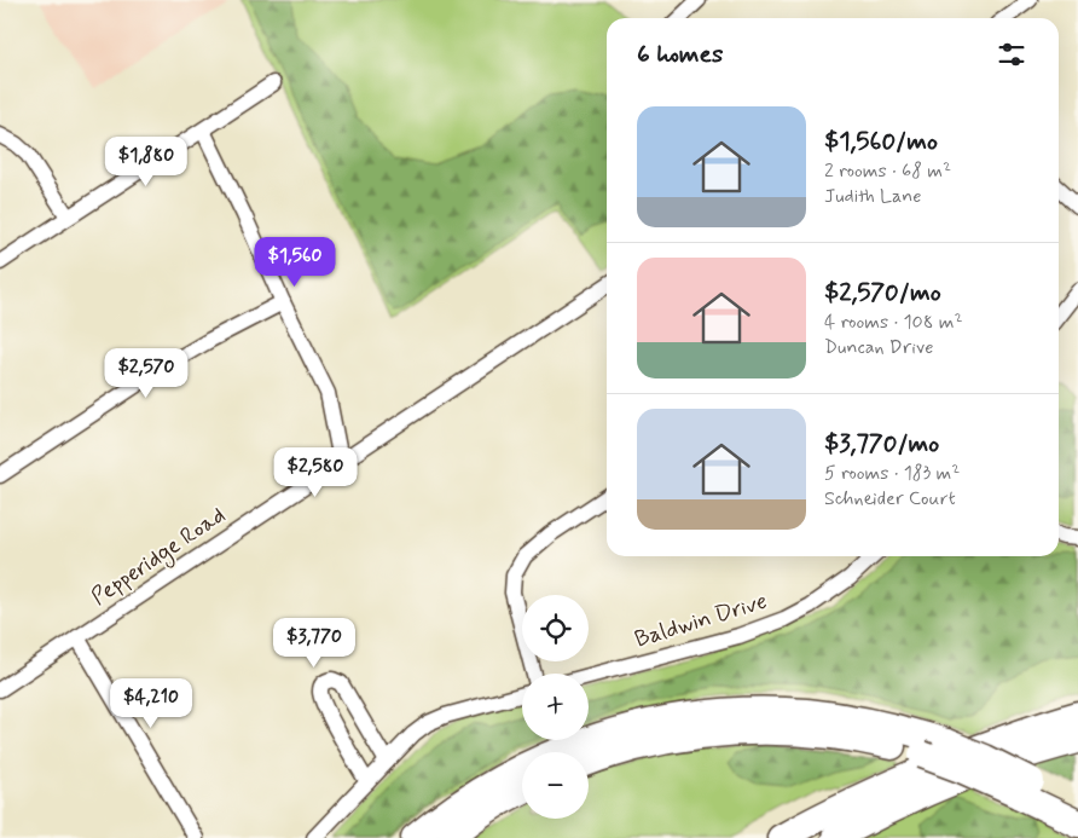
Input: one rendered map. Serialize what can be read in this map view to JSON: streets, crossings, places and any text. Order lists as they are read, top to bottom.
{
  "streets": {
    "street": ["Pepperidge Road", "Baldwin Drive"]
  },
  "page": {
    "heading": "6 homes",
    "list": [
      {
        "name": "$1,560/mo",
        "note": "2 rooms · 68 m² · Judith Lane"
      },
      {
        "name": "$2,570/mo",
        "note": "4 rooms · 108 m² · Duncan Drive"
      },
      {
        "name": "$3,770/mo",
        "note": "5 rooms · 183 m² · Schneider Court"
      }
    ],
    "price": [
      "$1,880",
      "$1,560",
      "$2,570",
      "$2,580",
      "$3,770",
      "$4,210"
    ],
    "map_buttons": ["+", "−"]
  }
}
